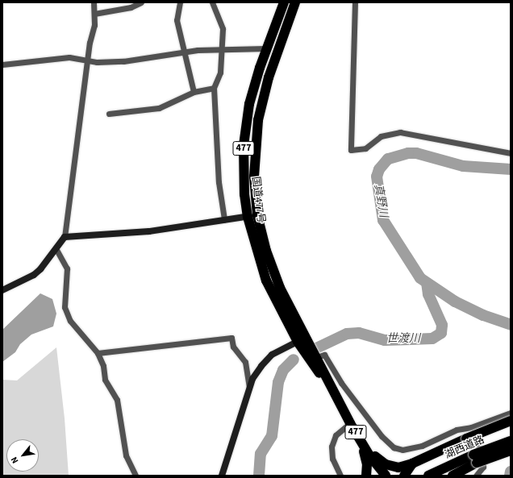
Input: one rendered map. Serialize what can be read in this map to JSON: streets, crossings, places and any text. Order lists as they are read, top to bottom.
{
  "streets": {
    "highway": ["477", "国道477号", "湖西道路"]
  },
  "water": ["真野川", "世渡川"],
  "north": "bottom left"
}
